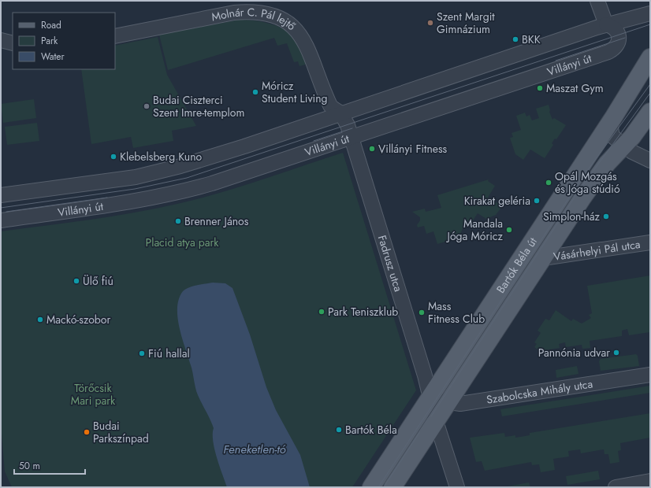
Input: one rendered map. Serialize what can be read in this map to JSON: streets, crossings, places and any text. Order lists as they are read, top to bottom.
{
  "streets": {
    "main road": ["Bartók Béla út"],
    "street": [
      "Molnár C. Pál lejtő",
      "Villányi út",
      "Vásárhelyi Pál utca",
      "Fadrusz utca",
      "Szabolcska Mihály utca"
    ]
  },
  "crossings": [
    ["Molnár C. Pál lejtő", "Fadrusz utca"],
    ["Villányi út", "Fadrusz utca"],
    ["Vásárhelyi Pál utca", "Bartók Béla út"],
    ["Fadrusz utca", "Bartók Béla út"],
    ["Fadrusz utca", "Szabolcska Mihály utca"],
    ["Bartók Béla út", "Szabolcska Mihály utca"]
  ],
  "water": ["Feneketlen-tó"],
  "parks": ["Placid atya park", "Törőcsik Mari park"],
  "places": [
    "Szent Margit Gimnázium",
    "BKK",
    "Maszat Gym",
    "Móricz Student Living",
    "Budai Ciszterci Szent Imre-templom",
    "Villányi Fitness",
    "Klebelsberg Kuno",
    "Opál Mozgás és Jóga stúdió",
    "Kirakat geléria",
    "Simplon-ház",
    "Brenner János",
    "Mandala Jóga Móricz",
    "Ülő fiú",
    "Park Teniszklub",
    "Mass Fitness Club",
    "Mackó-szobor",
    "Pannónia udvar",
    "Fiú hallal",
    "Bartók Béla",
    "Budai Parkszínpad"
  ],
  "legend": ["Road", "Park", "Water"],
  "scale_bar": "50 m"
}
